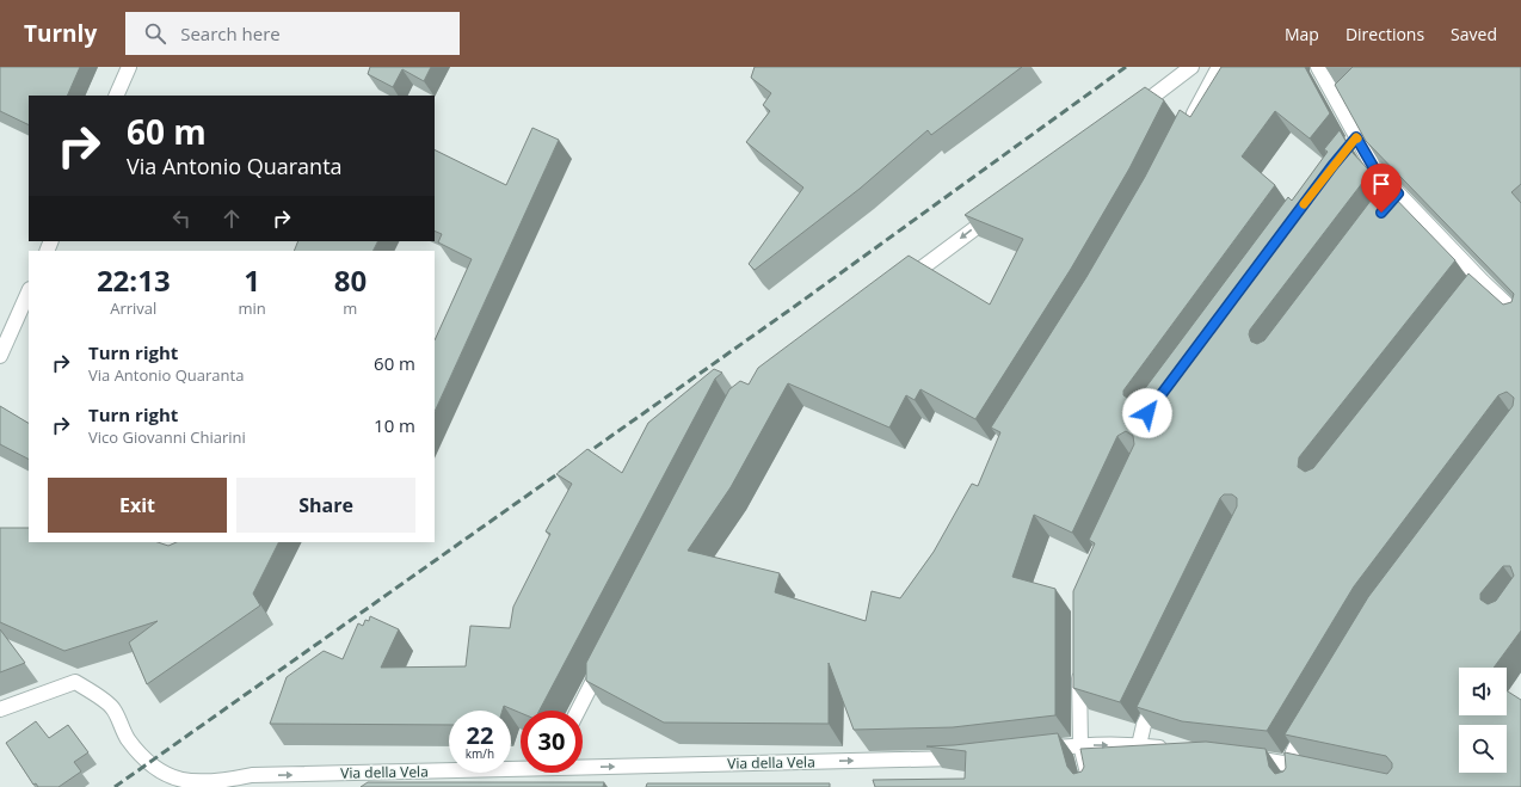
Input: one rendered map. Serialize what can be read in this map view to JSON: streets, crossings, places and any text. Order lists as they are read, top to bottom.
{
  "streets": {
    "street": ["Via della Vela"]
  },
  "one_way": ["Via della Vela"],
  "page": {
    "header": "Turnly",
    "search": "Search here",
    "nav": ["Map", "Directions", "Saved"],
    "turn": ["60 m", "Via Antonio Quaranta"],
    "eta": [
      "22:13",
      "Arrival",
      "1",
      "min",
      "80",
      "m"
    ],
    "list": [
      {
        "name": "Turn right",
        "note": "Via Antonio Quaranta",
        "value": "60 m"
      },
      {
        "name": "Turn right",
        "note": "Vico Giovanni Chiarini",
        "value": "10 m"
      }
    ],
    "buttons": ["Exit", "Share"],
    "speed": "22 km/h",
    "limit": "30"
  }
}
